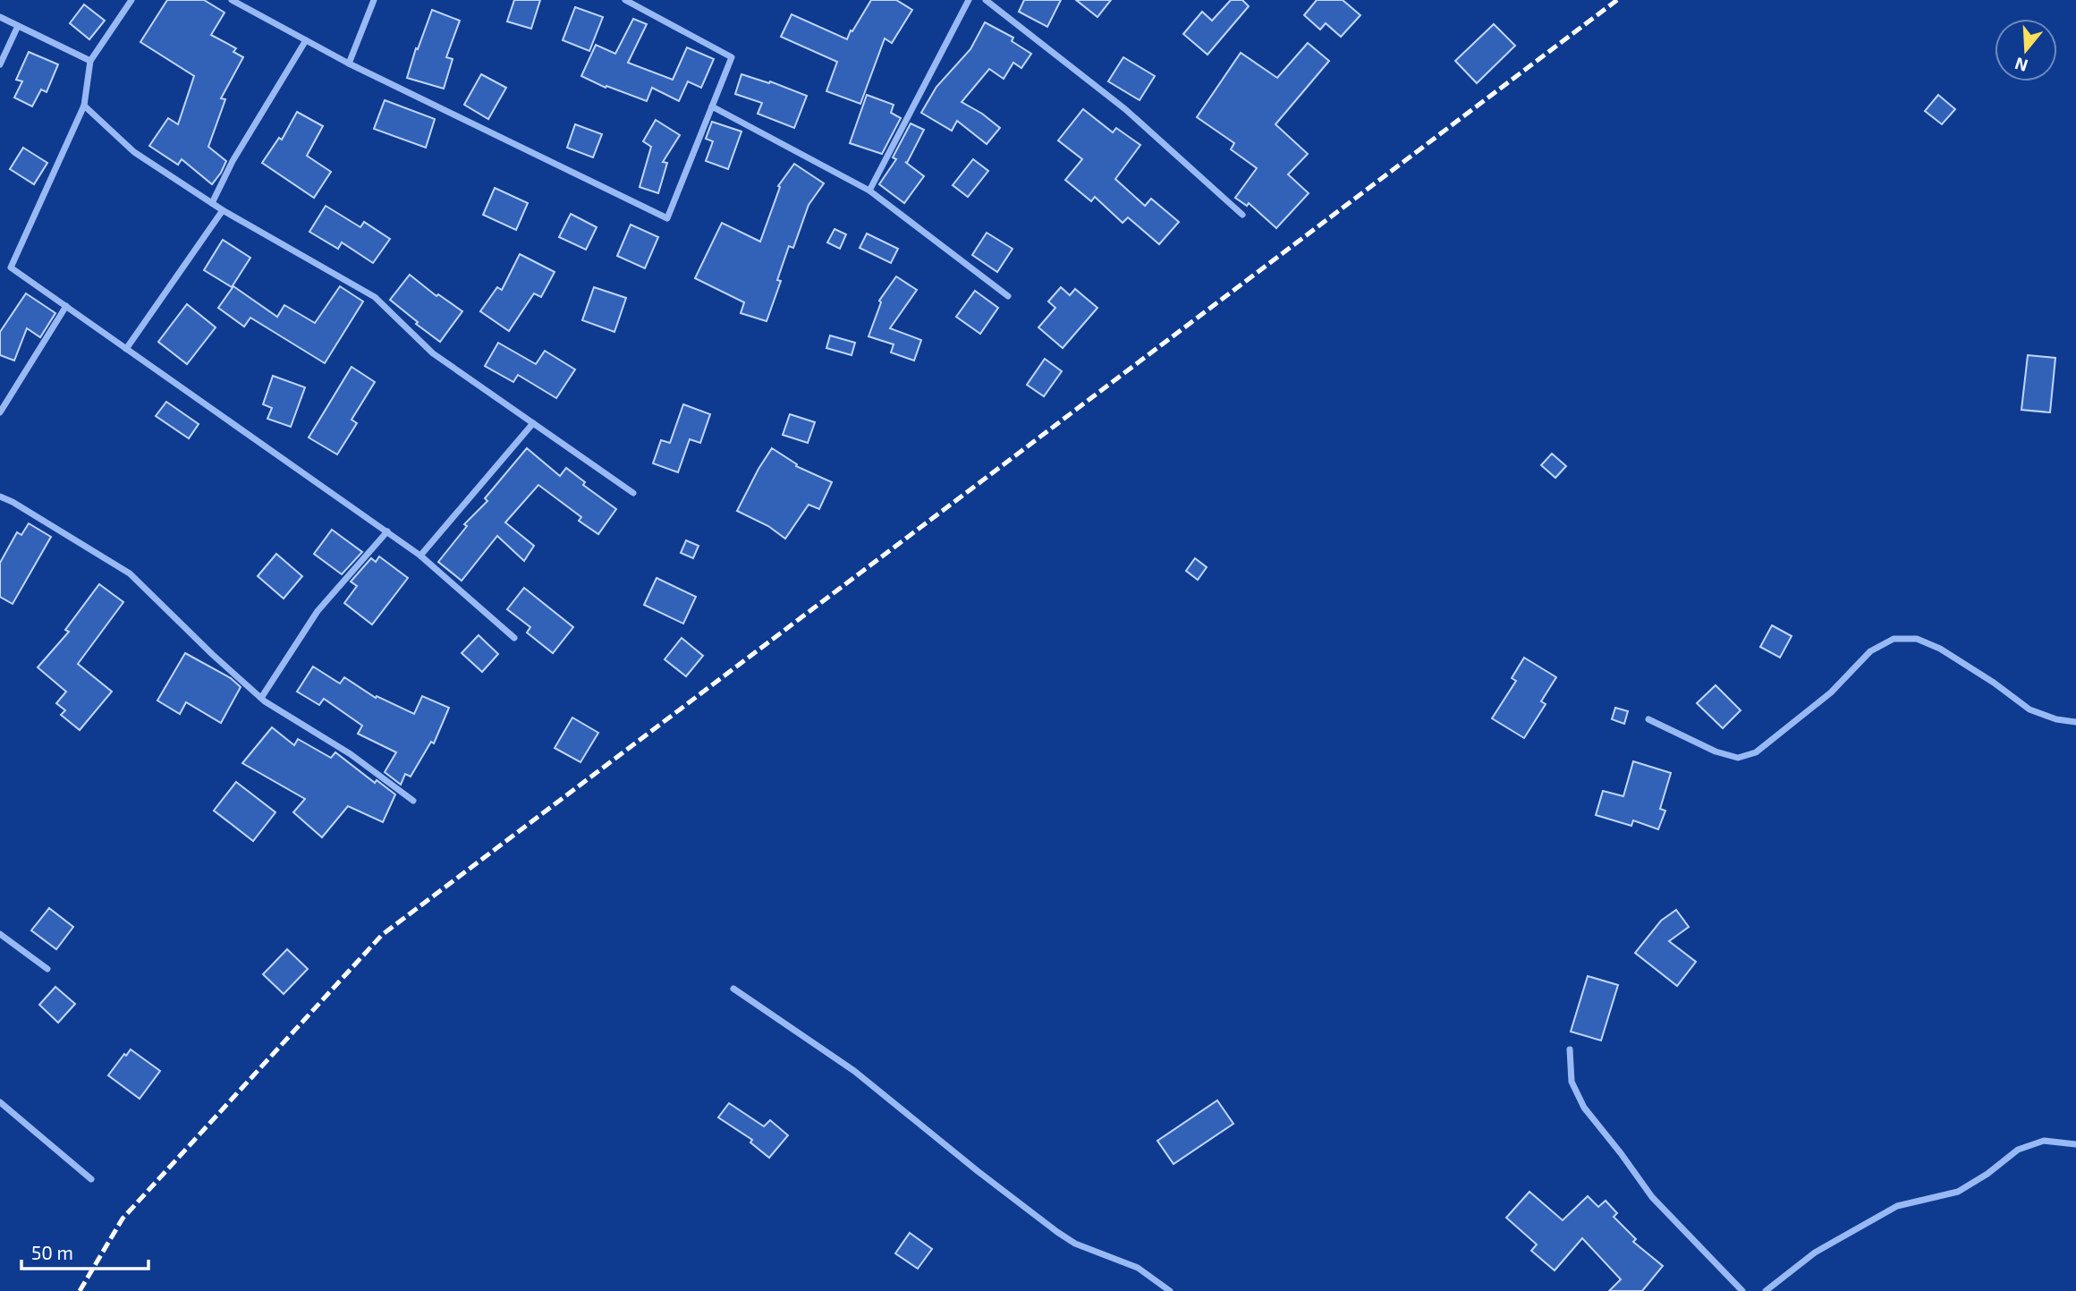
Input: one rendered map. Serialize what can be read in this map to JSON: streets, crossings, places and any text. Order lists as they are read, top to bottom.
{
  "scale_bar": "50 m",
  "north": "bottom"
}
